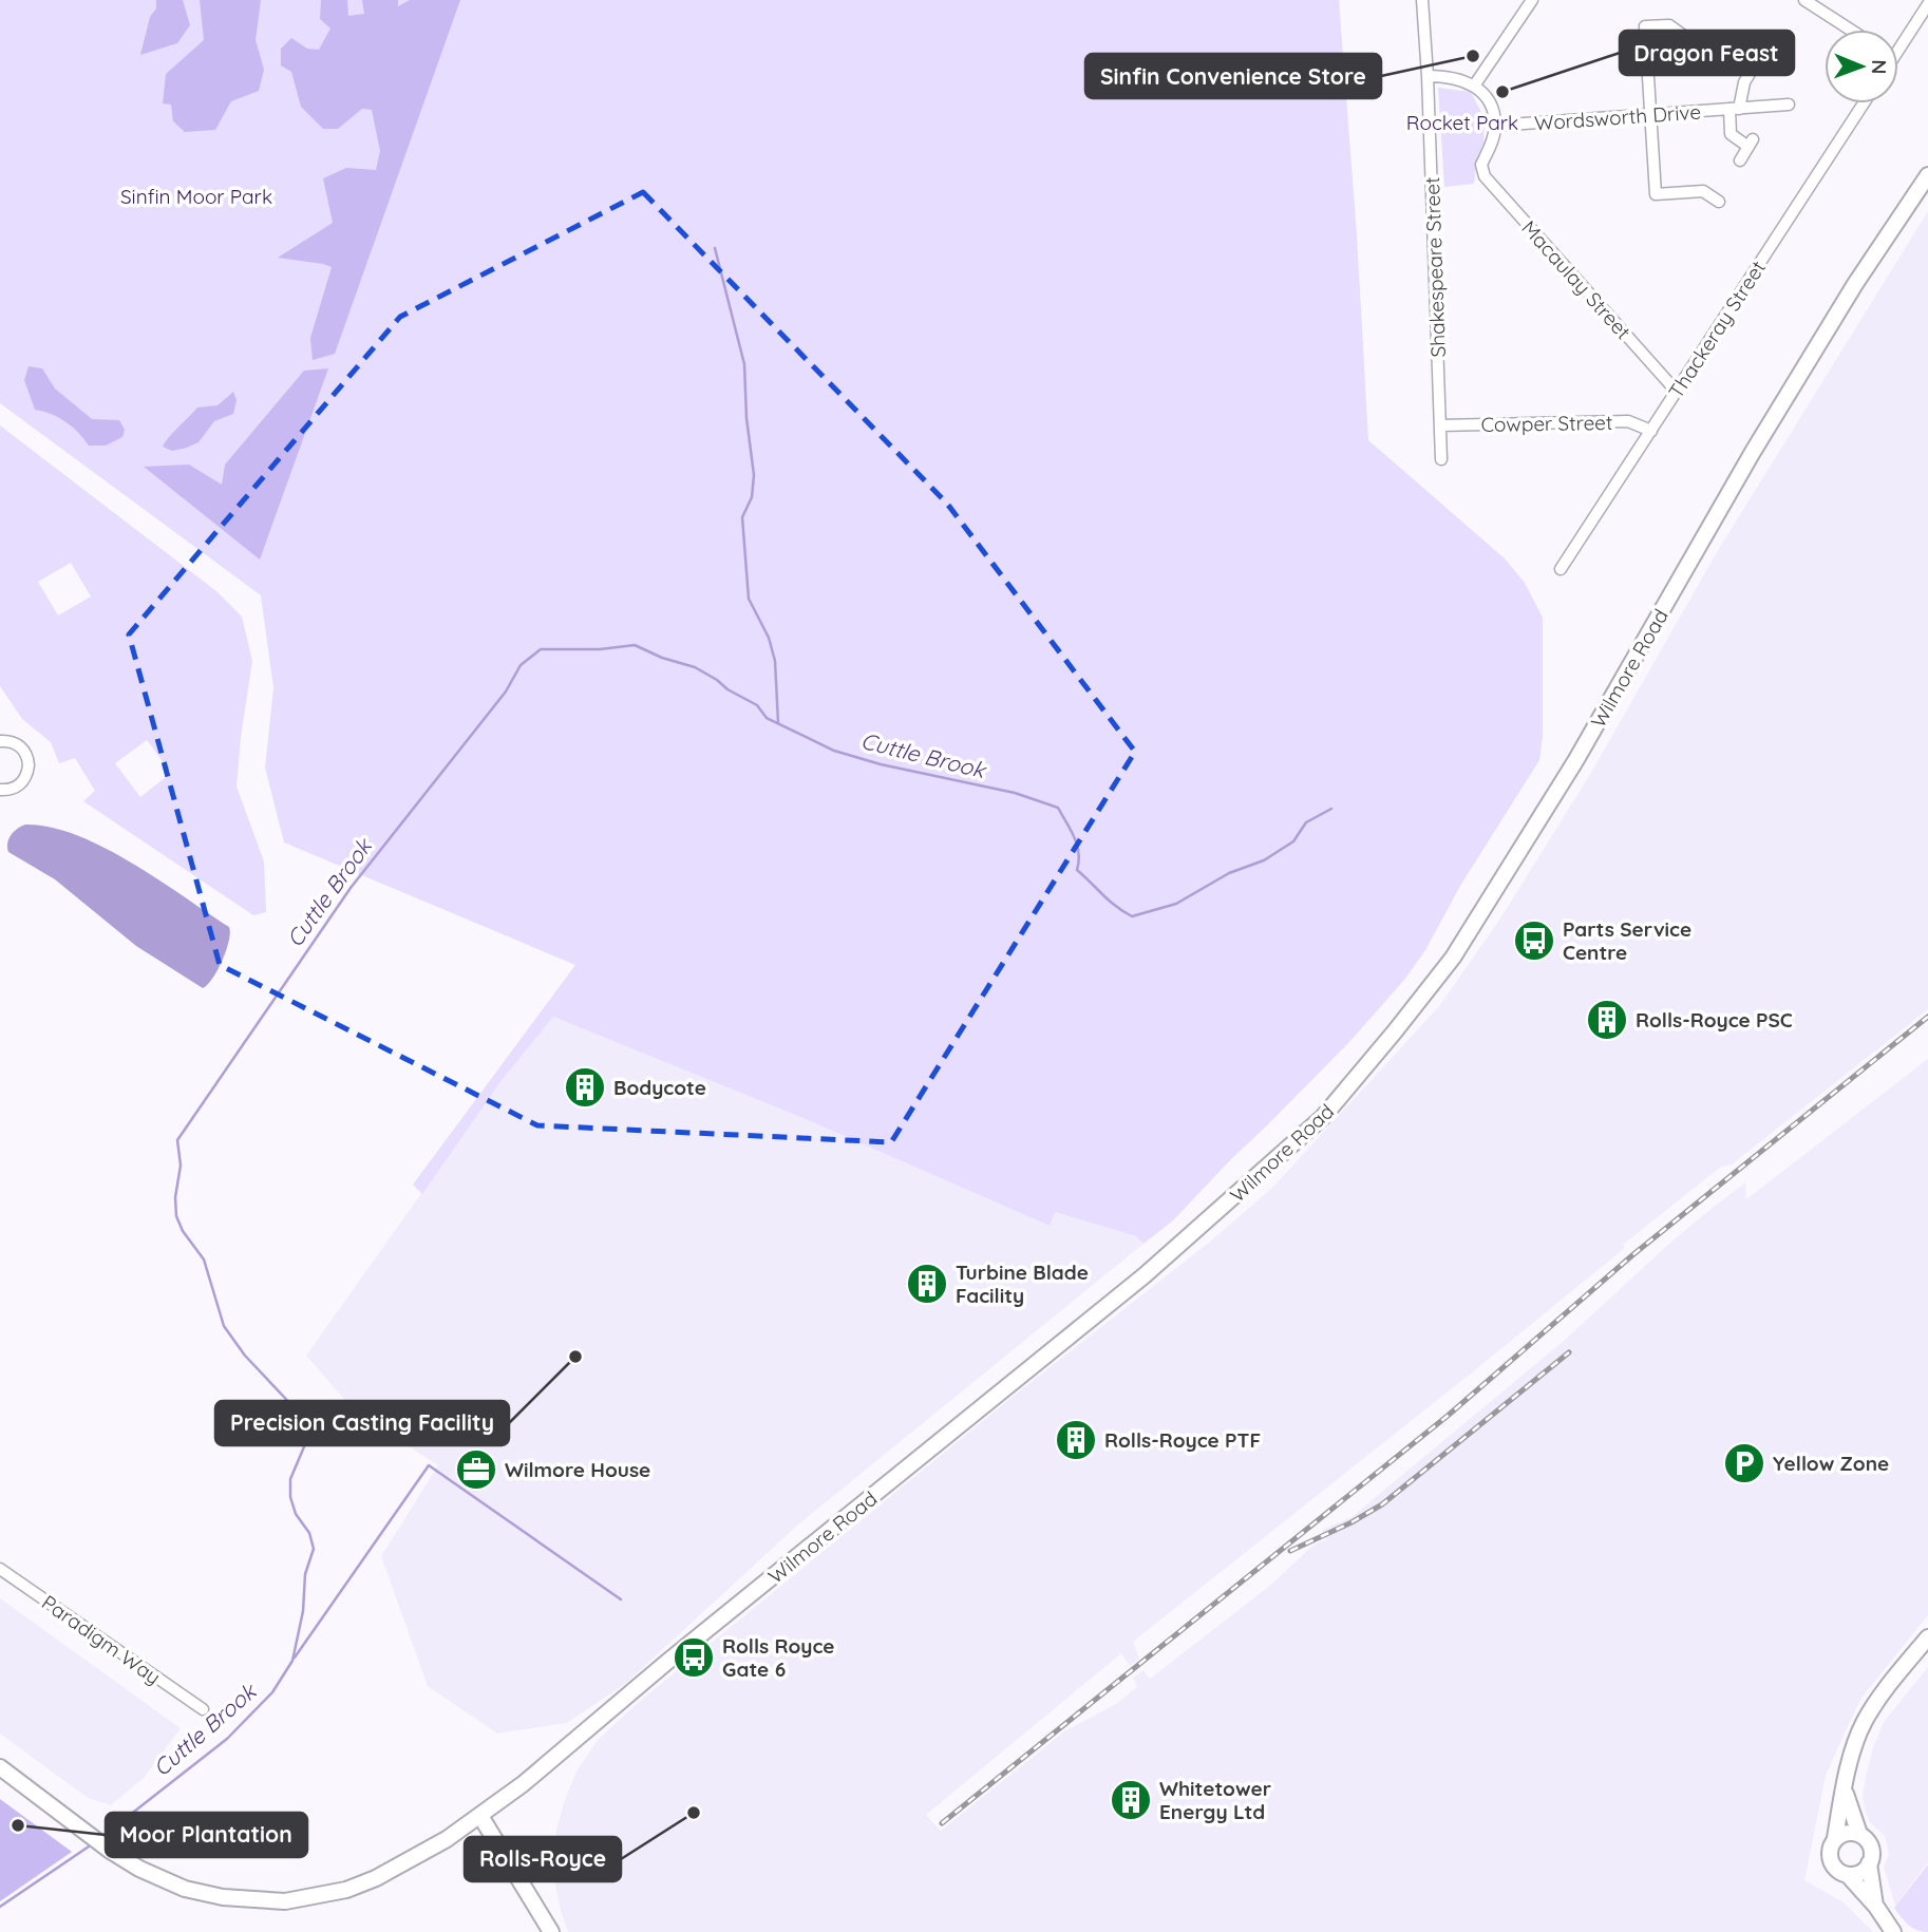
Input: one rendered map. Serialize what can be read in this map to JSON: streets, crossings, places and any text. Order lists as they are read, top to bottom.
{
  "streets": {
    "street": [
      "Wordsworth Drive",
      "Shakespeare Street",
      "Macaulay Street",
      "Thackeray Street",
      "Cowper Street",
      "Wilmore Road",
      "Paradigm Way"
    ]
  },
  "crossings": [
    ["Wordsworth Drive", "Macaulay Street"],
    ["Shakespeare Street", "Cowper Street"],
    ["Macaulay Street", "Thackeray Street"],
    ["Thackeray Street", "Cowper Street"]
  ],
  "water": ["Cuttle Brook"],
  "parks": ["Rocket Park", "Sinfin Moor Park"],
  "places": {
    "other": [
      "Sinfin Convenience Store",
      "Dragon Feast",
      "Precision Casting Facility",
      "Rolls-Royce",
      "Moor Plantation"
    ],
    "bus stop": ["Parts Service Centre", "Rolls Royce Gate 6"],
    "building": [
      "Rolls-Royce PSC",
      "Bodycote",
      "Turbine Blade Facility",
      "Rolls-Royce PTF",
      "Whitetower Energy Ltd"
    ],
    "parking": ["Yellow Zone"],
    "office": ["Wilmore House"]
  },
  "north": "right"
}
